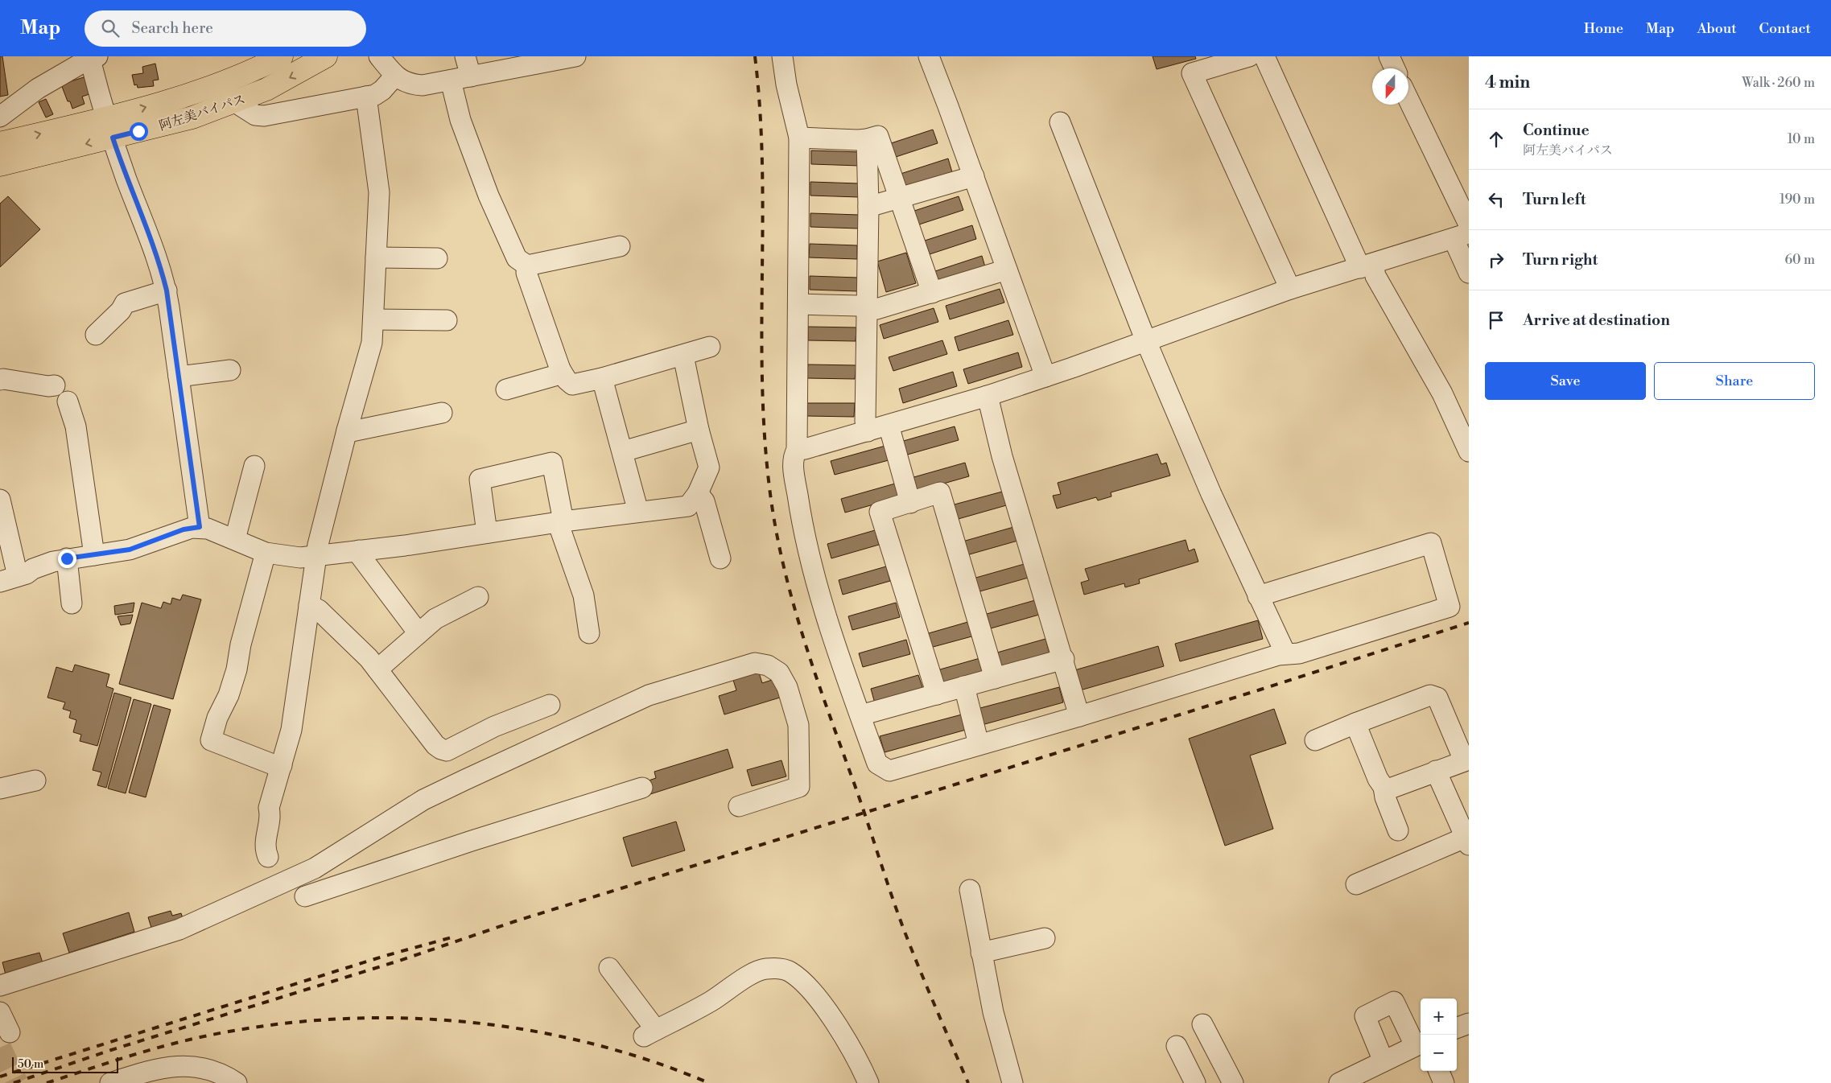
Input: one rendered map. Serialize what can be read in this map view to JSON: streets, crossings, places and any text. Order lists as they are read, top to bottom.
{
  "streets": {
    "main road": ["阿左美バイパス"]
  },
  "scale_bar": "50 m",
  "north": "bottom",
  "page": {
    "header": "Map",
    "search": "Search here",
    "nav": [
      "Home",
      "Map",
      "About",
      "Contact"
    ],
    "heading": ["4 min", "Walk · 260 m"],
    "list": [
      ["Continue", "阿左美バイパス", "10 m"],
      ["Turn left", "190 m"],
      ["Turn right", "60 m"],
      "Arrive at destination"
    ],
    "buttons": ["Save", "Share"],
    "map_buttons": ["+", "−"],
    "scale": "50 m"
  }
}
